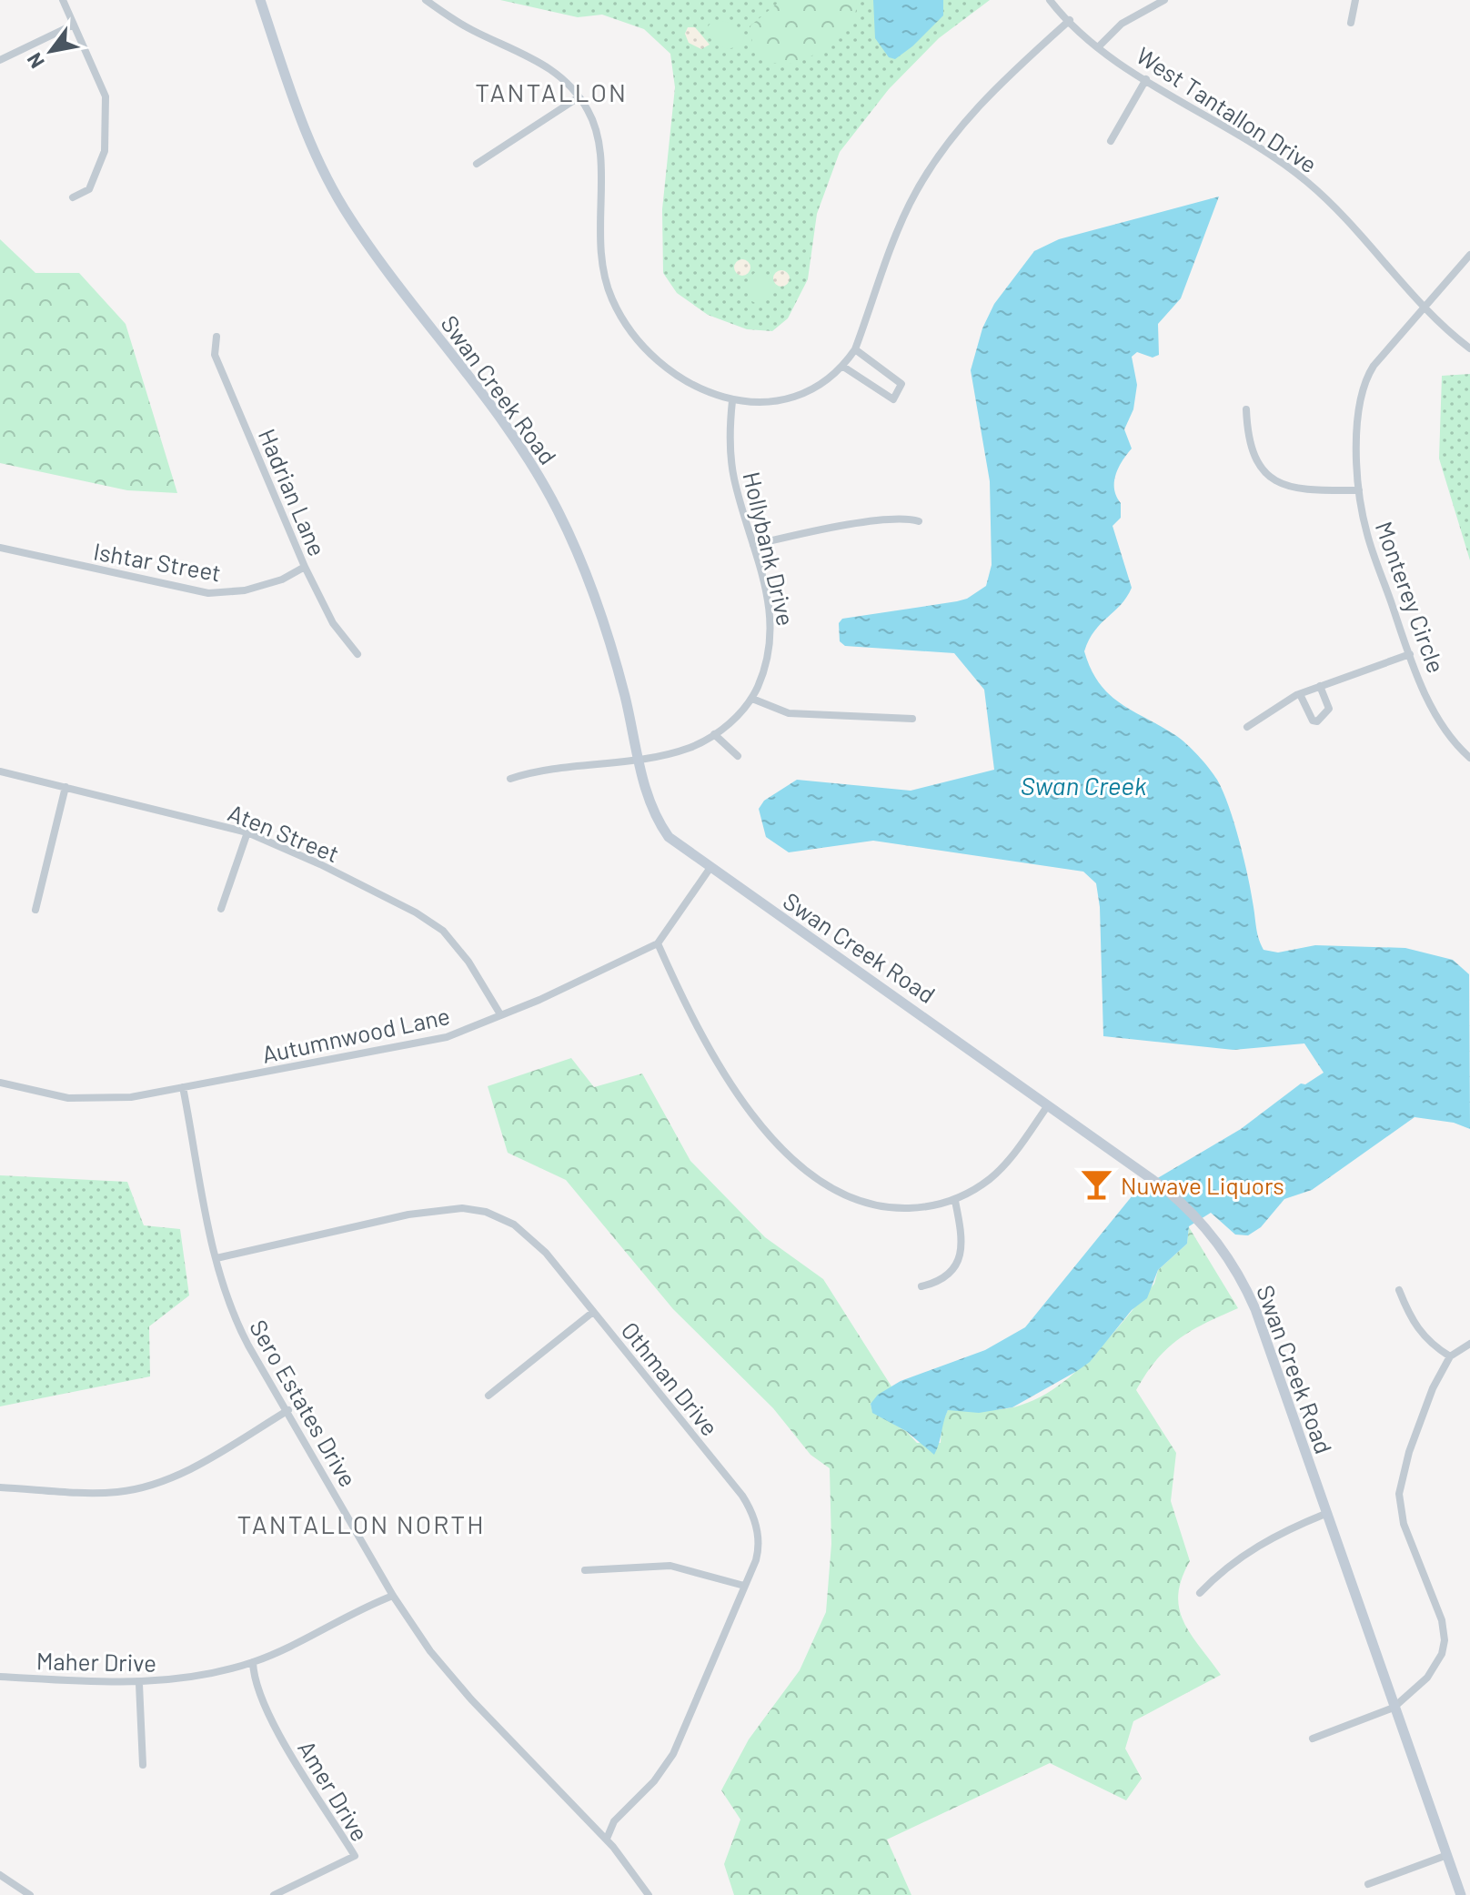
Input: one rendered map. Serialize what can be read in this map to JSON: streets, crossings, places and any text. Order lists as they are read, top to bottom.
{
  "streets": {
    "street": [
      "West Tantallon Drive",
      "Swan Creek Road",
      "Hadrian Lane",
      "Hollybank Drive",
      "Ishtar Street",
      "Monterey Circle",
      "Aten Street",
      "Autumnwood Lane",
      "Othman Drive",
      "Sero Estates Drive",
      "Maher Drive",
      "Amer Drive"
    ]
  },
  "crossings": [
    ["West Tantallon Drive", "Monterey Circle"],
    ["Swan Creek Road", "Hollybank Drive"],
    ["Hadrian Lane", "Ishtar Street"],
    ["Aten Street", "Autumnwood Lane"],
    ["Autumnwood Lane", "Sero Estates Drive"],
    ["Othman Drive", "Sero Estates Drive"],
    ["Sero Estates Drive", "Maher Drive"],
    ["Maher Drive", "Amer Drive"]
  ],
  "districts": ["TANTALLON", "TANTALLON NORTH"],
  "water": ["Swan Creek"],
  "places": {
    "bar": ["Nuwave Liquors"]
  },
  "north": "bottom left"
}
